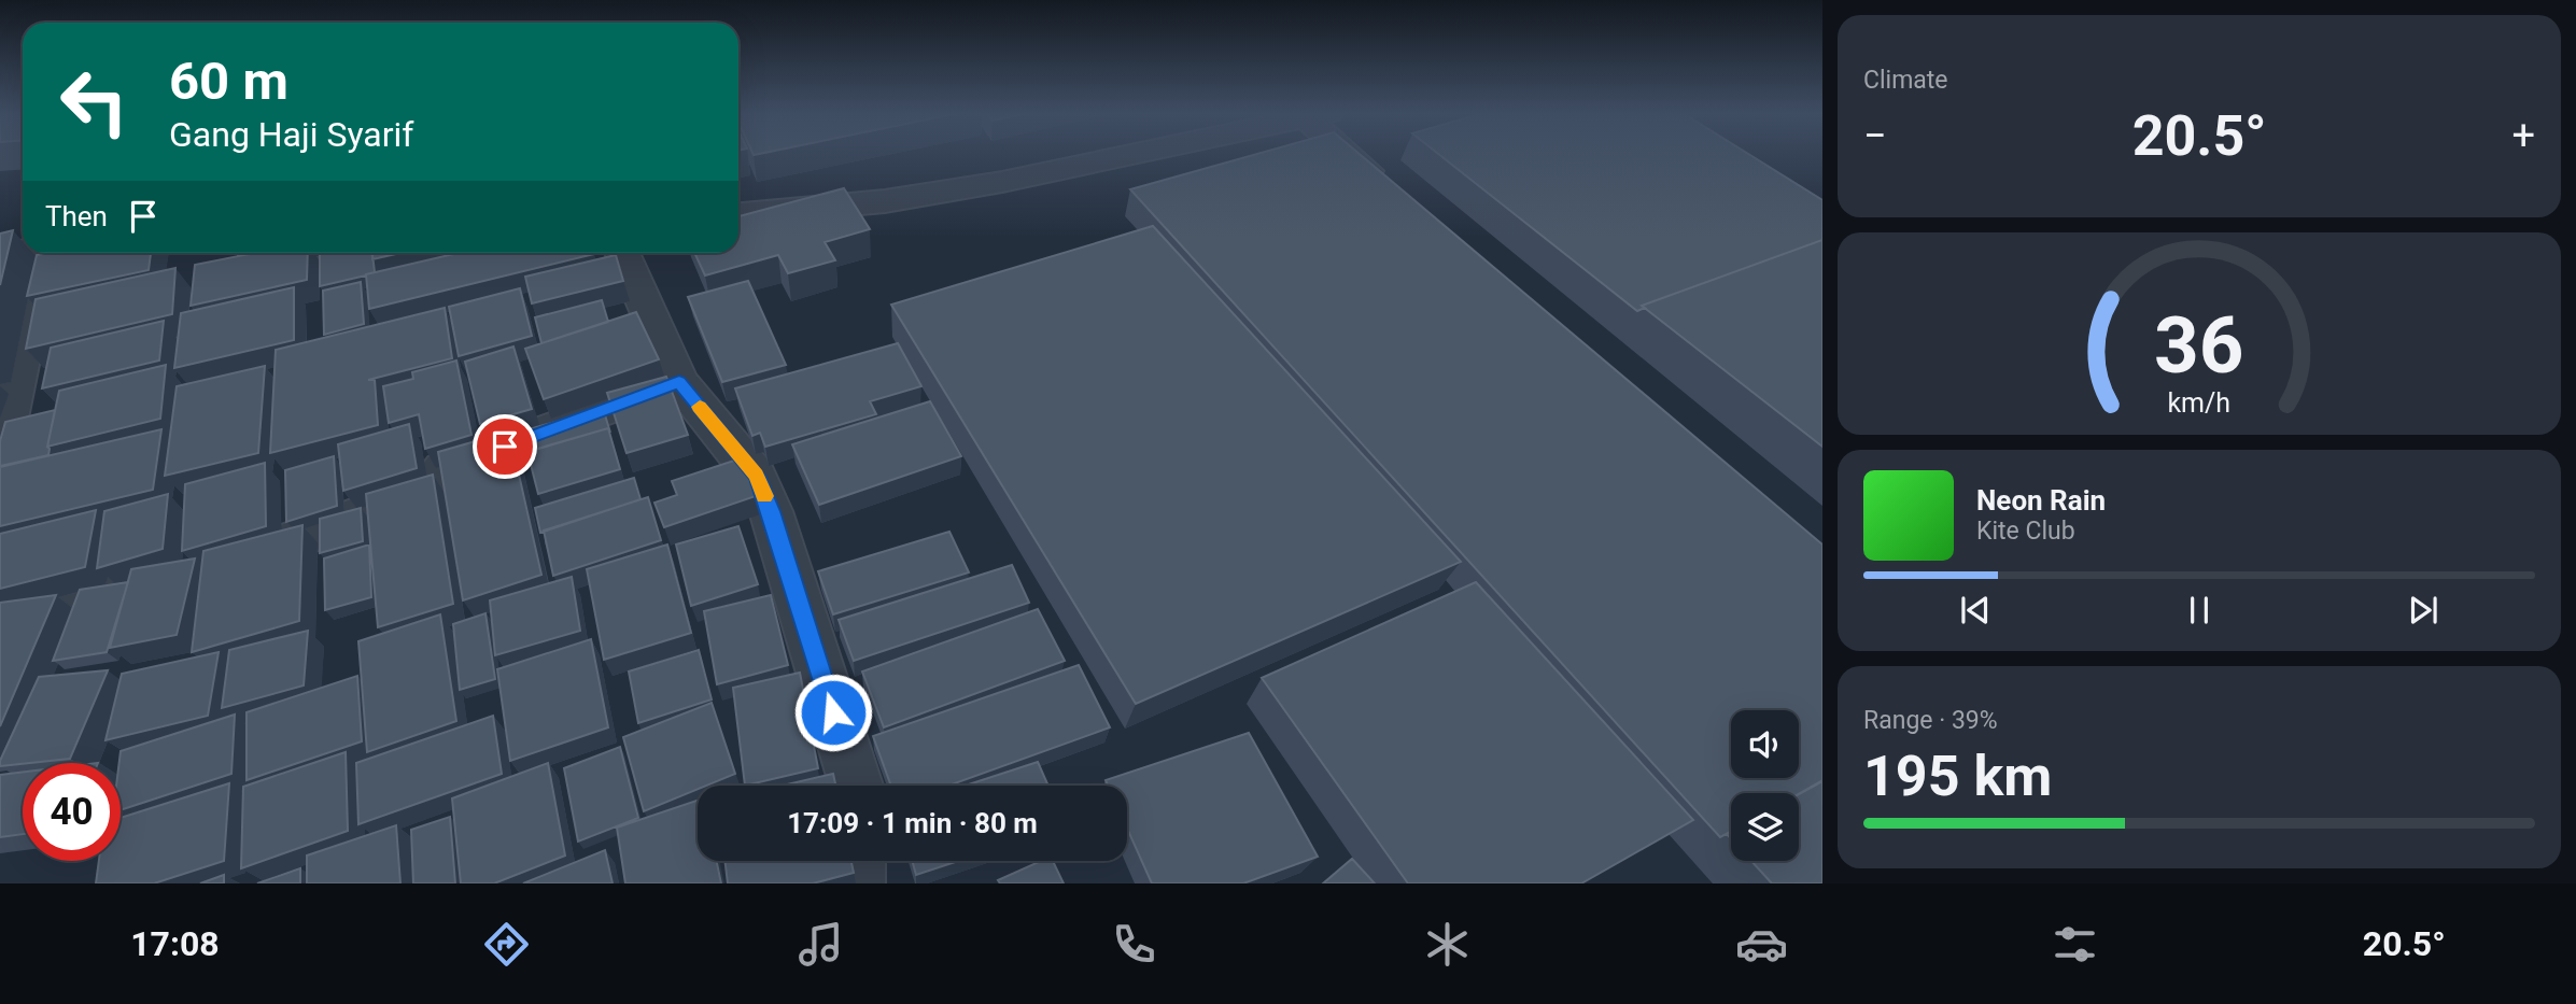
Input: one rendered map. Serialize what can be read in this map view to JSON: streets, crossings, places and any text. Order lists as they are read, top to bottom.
{
  "page": {
    "tile": [
      "Climate",
      ["Range · 39%", "195 km"]
    ],
    "turn": ["60 m", "Gang Haji Syarif"],
    "heat": ["−", "20.5°", "+"],
    "then": "Then",
    "song": ["Neon Rain", "Kite Club"],
    "limit": "40",
    "trip": "17:09 · 1 min · 80 m",
    "tabs": ["17:08", "20.5°"],
    "gauge": ["36", "km/h"]
  }
}
